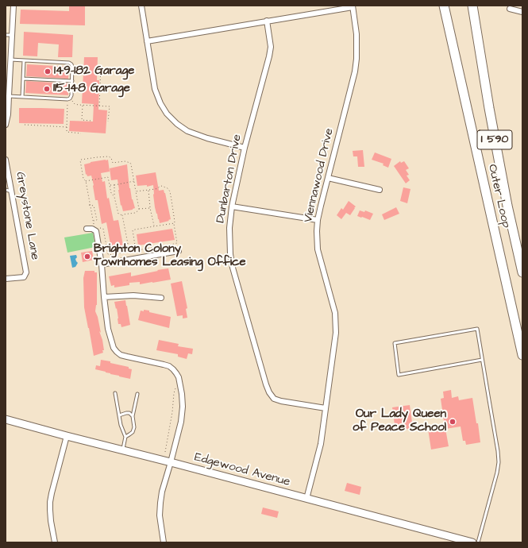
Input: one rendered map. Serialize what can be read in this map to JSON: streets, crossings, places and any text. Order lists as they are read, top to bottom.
{
  "streets": {
    "highway": ["I 590", "Outer Loop"],
    "street": [
      "Viennawood Drive",
      "Dunbarton Drive",
      "Greystone Lane",
      "Edgewood Avenue"
    ]
  },
  "crossings": [
    ["Viennawood Drive", "Dunbarton Drive"],
    ["Viennawood Drive", "Edgewood Avenue"]
  ],
  "places": [
    "149-182 Garage",
    "115-148 Garage",
    "Brighton Colony Townhomes Leasing Office",
    "Our Lady Queen of Peace School"
  ]
}
